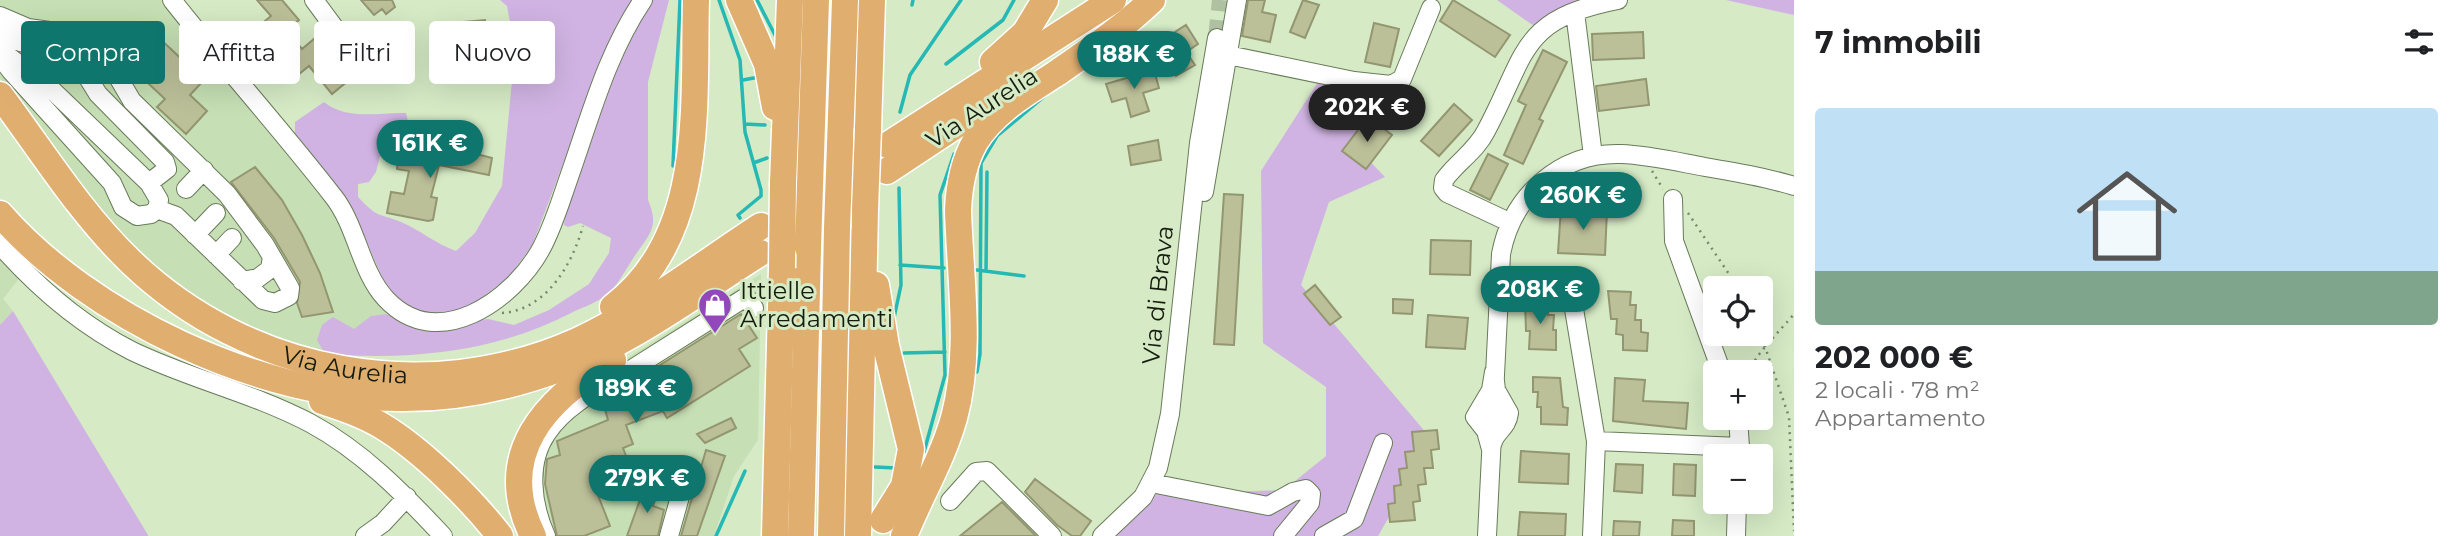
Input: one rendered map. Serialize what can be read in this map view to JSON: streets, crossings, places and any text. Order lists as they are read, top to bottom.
{
  "streets": {
    "highway": ["Via Aurelia"],
    "street": ["Via di Brava"]
  },
  "places": {
    "shop": ["Ittielle Arredamenti"]
  },
  "page": {
    "heading": "7 immobili",
    "chip": [
      "Compra",
      "Affitta",
      "Filtri",
      "Nuovo"
    ],
    "price": [
      "188K €",
      "202K €",
      "161K €",
      "260K €",
      "208K €",
      "189K €",
      "279K €"
    ],
    "list": [
      {
        "name": "202 000 €",
        "note": "2 locali · 78 m² · Appartamento"
      }
    ],
    "map_buttons": ["+", "−"]
  }
}
